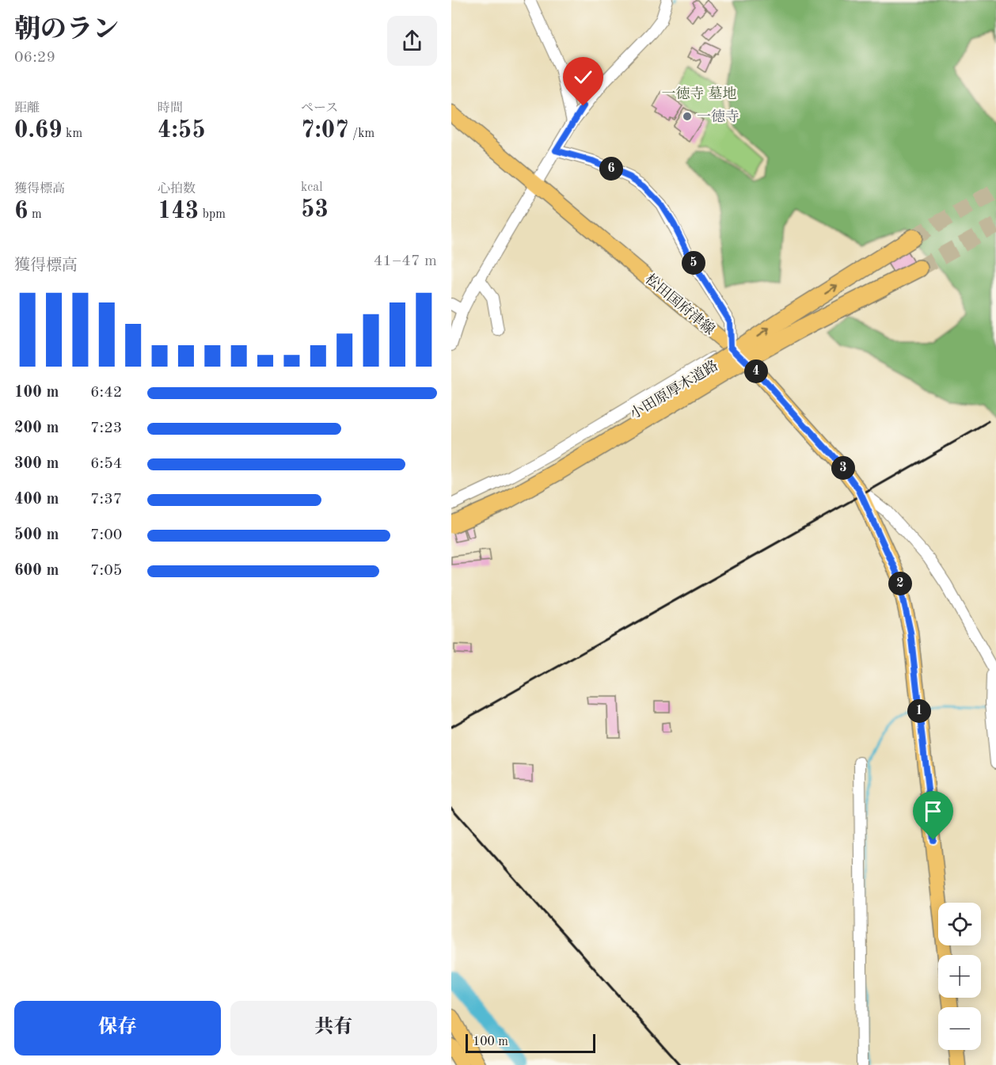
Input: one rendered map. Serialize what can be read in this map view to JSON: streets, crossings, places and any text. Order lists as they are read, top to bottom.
{
  "streets": {
    "highway": ["小田原厚木道路"],
    "main road": ["松田国府津線"]
  },
  "parks": ["一徳寺 墓地"],
  "places": ["一徳寺"],
  "scale_bar": "100 m",
  "page": {
    "heading": ["朝のラン", "06:29"],
    "stats": [
      ["距離", "0.69 km"],
      ["時間", "4:55"],
      ["ペース", "7:07 /km"],
      ["獲得標高", "6 m"],
      ["心拍数", "143 bpm"],
      ["kcal", "53"]
    ],
    "pins": [
      "6",
      "5",
      "4",
      "3",
      "2",
      "1"
    ],
    "chart": ["獲得標高", "41–47 m"],
    "list": [
      {
        "name": "100 m",
        "note": "6:42"
      },
      {
        "name": "200 m",
        "note": "7:23"
      },
      {
        "name": "300 m",
        "note": "6:54"
      },
      {
        "name": "400 m",
        "note": "7:37"
      },
      {
        "name": "500 m",
        "note": "7:00"
      },
      {
        "name": "600 m",
        "note": "7:05"
      }
    ],
    "map_buttons": ["+", "−"],
    "buttons": ["保存", "共有"],
    "scale": "100 m"
  }
}
